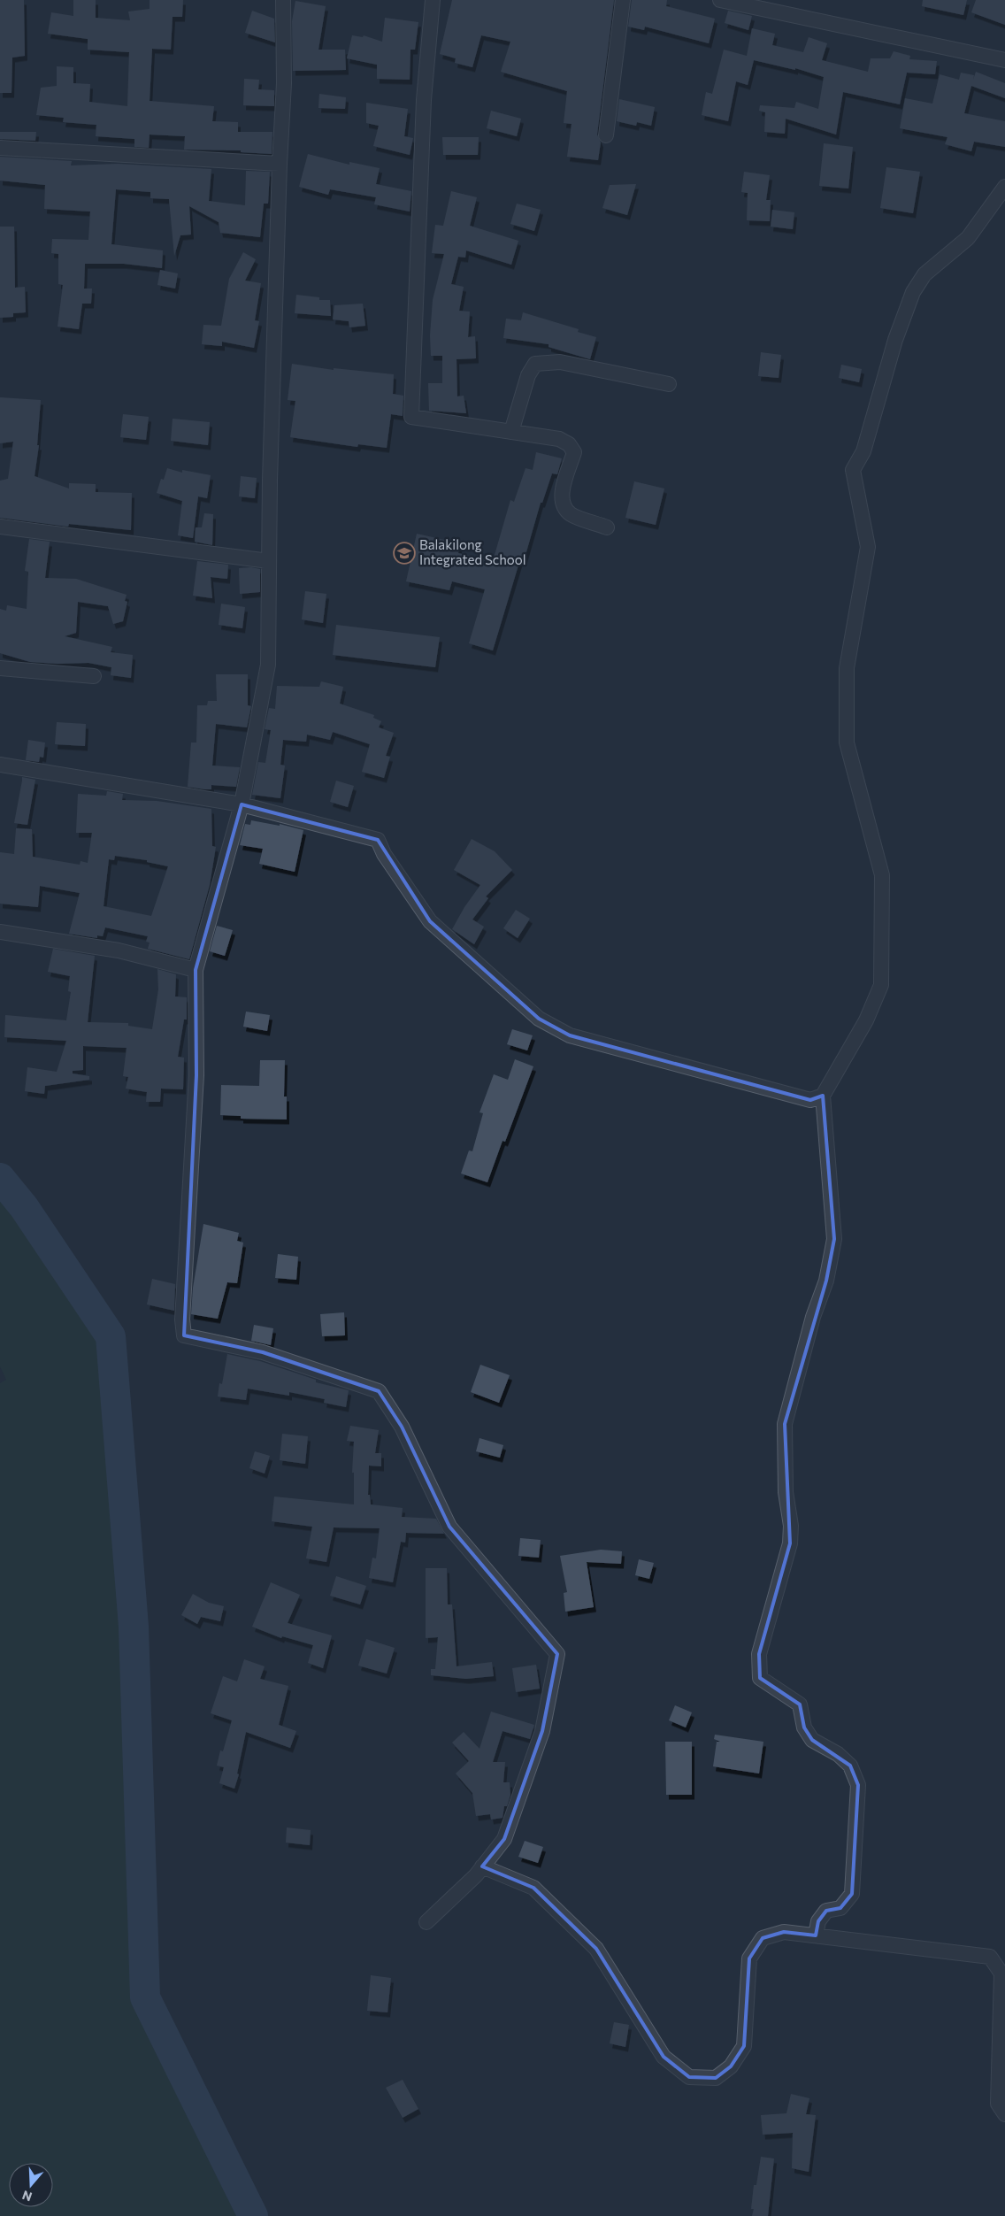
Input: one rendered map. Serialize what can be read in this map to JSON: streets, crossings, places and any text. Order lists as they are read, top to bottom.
{
  "places": {
    "school or university": ["Balakilong Integrated School"]
  },
  "north": "bottom"
}
